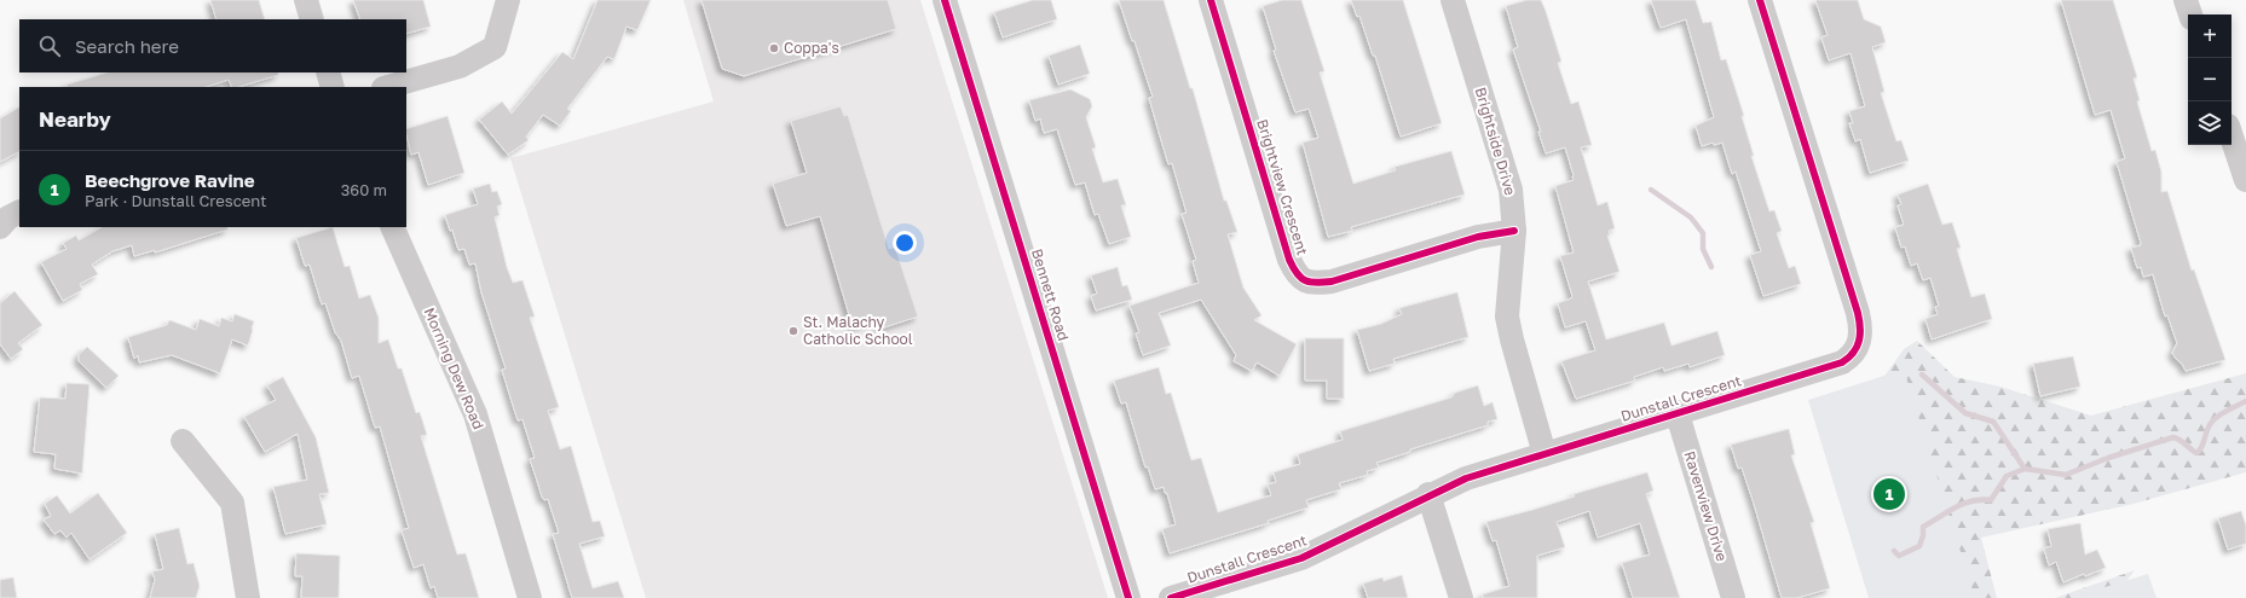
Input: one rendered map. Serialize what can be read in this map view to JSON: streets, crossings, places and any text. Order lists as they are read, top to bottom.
{
  "streets": {
    "street": [
      "Brightside Drive",
      "Brightview Crescent",
      "Bennett Road",
      "Morning Dew Road",
      "Dunstall Crescent",
      "Ravenview Drive"
    ]
  },
  "crossings": [
    ["Brightside Drive", "Brightview Crescent"],
    ["Brightside Drive", "Dunstall Crescent"],
    ["Dunstall Crescent", "Ravenview Drive"]
  ],
  "places": ["Coppa's", "St. Malachy Catholic School"],
  "page": {
    "map_buttons": ["+", "−"],
    "search": "Search here",
    "heading": "Nearby",
    "list": [
      {
        "mark": "1",
        "name": "Beechgrove Ravine",
        "note": "Park · Dunstall Crescent",
        "value": "360 m"
      }
    ],
    "pins": "1"
  }
}
